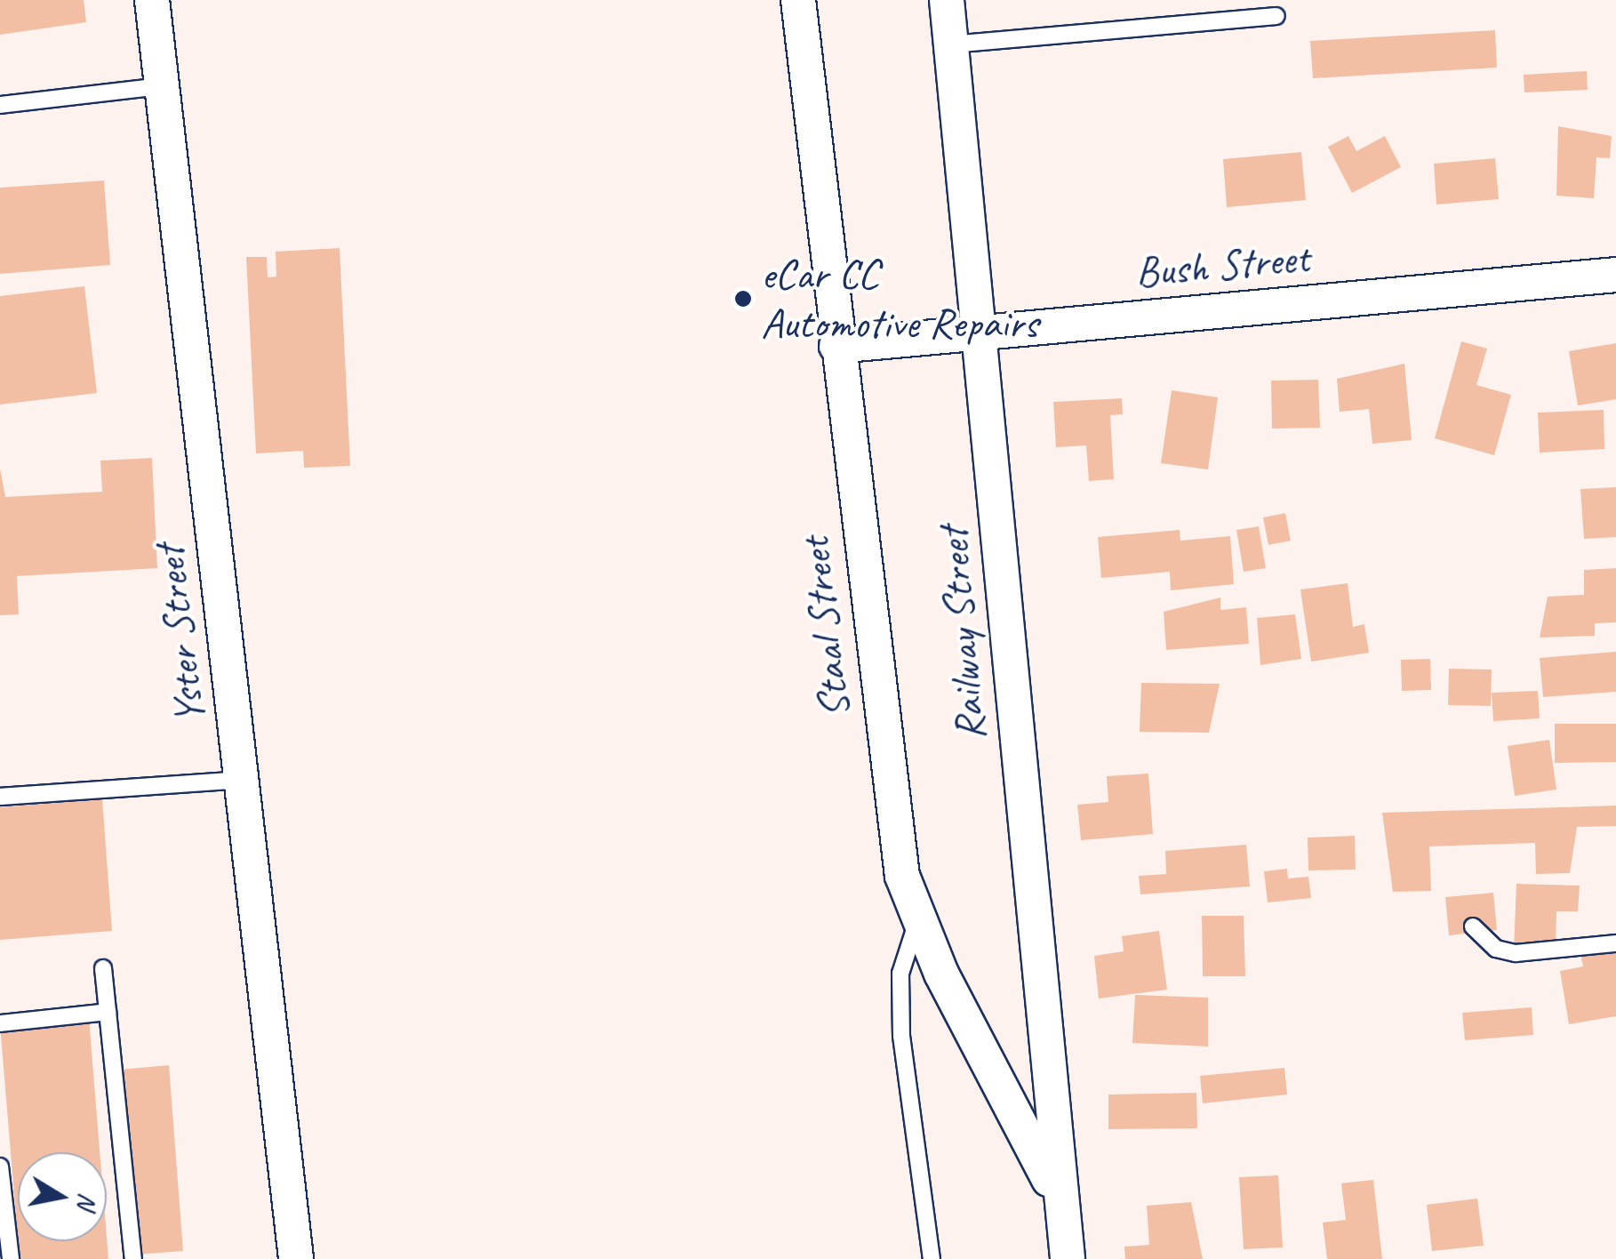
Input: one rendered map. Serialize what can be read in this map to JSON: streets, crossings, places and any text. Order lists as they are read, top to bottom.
{
  "streets": {
    "street": [
      "Bush Street",
      "Staal Street",
      "Railway Street",
      "Yster Street"
    ]
  },
  "crossings": [
    ["Bush Street", "Staal Street"],
    ["Bush Street", "Railway Street"],
    ["Staal Street", "Railway Street"]
  ],
  "places": ["eCar CC Automotive Repairs"],
  "north": "right"
}
